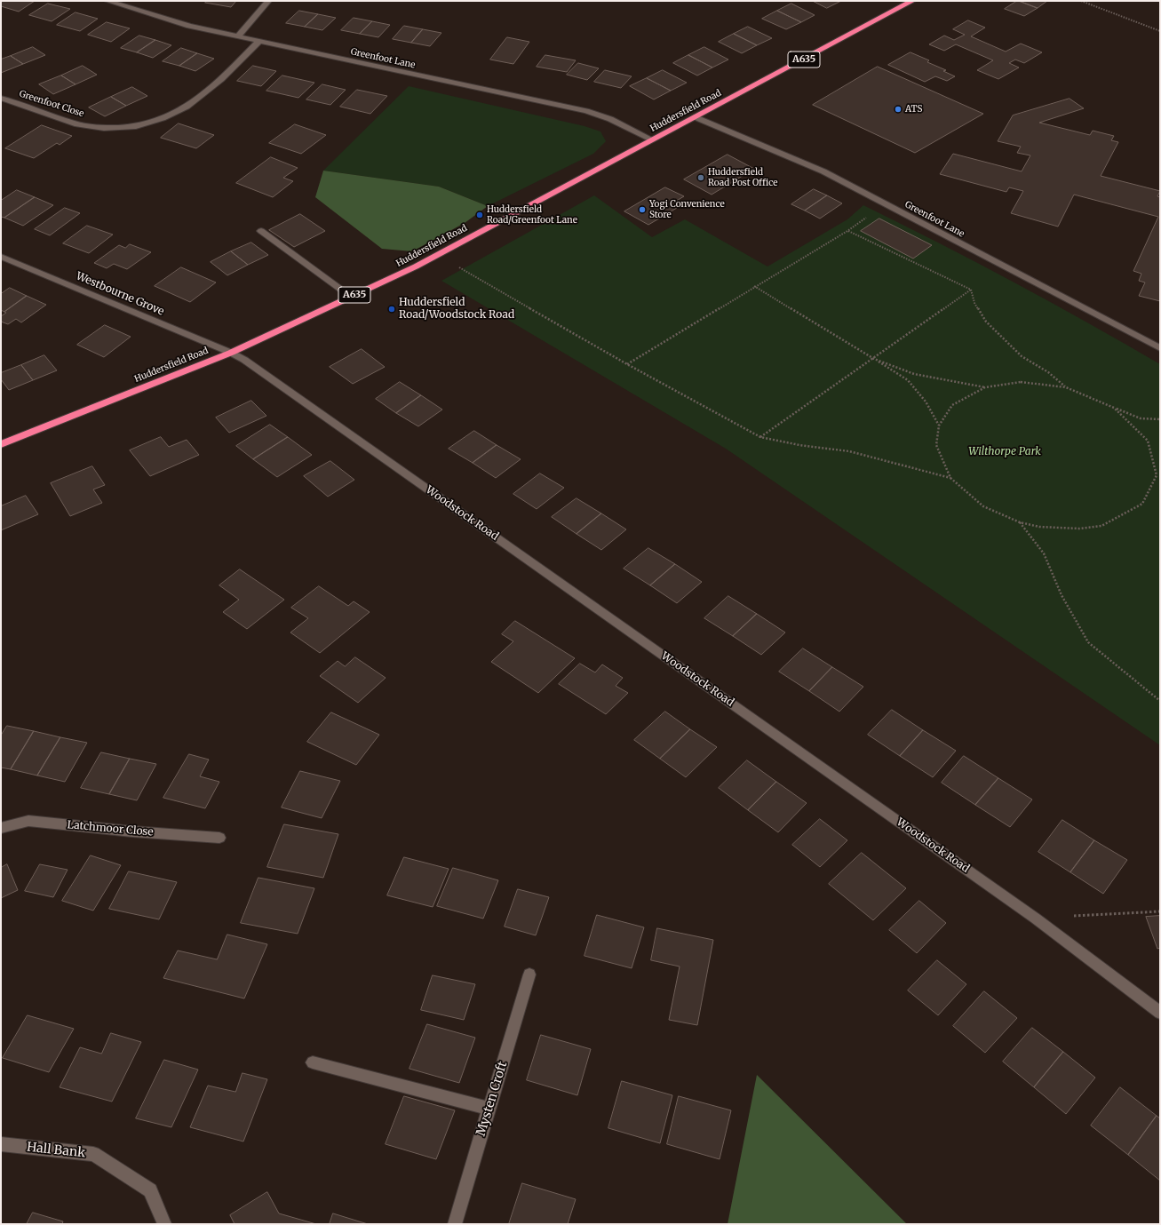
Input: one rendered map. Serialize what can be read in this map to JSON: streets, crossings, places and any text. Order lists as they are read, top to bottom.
{
  "streets": {
    "highway": ["A635", "Huddersfield Road"],
    "street": [
      "Greenfoot Lane",
      "Greenfoot Close",
      "Westbourne Grove",
      "Woodstock Road",
      "Latchmoor Close",
      "Mysten Croft",
      "Hall Bank"
    ]
  },
  "crossings": [
    ["Greenfoot Lane", "Greenfoot Close"],
    ["Greenfoot Lane", "Huddersfield Road"],
    ["Huddersfield Road", "Westbourne Grove"],
    ["Huddersfield Road", "Woodstock Road"],
    ["Westbourne Grove", "Woodstock Road"]
  ],
  "parks": ["Wilthorpe Park"],
  "places": [
    "ATS",
    "Huddersfield Road Post Office",
    "Yogi Convenience Store",
    "Huddersfield Road/Greenfoot Lane",
    "Huddersfield Road/Woodstock Road"
  ]
}
